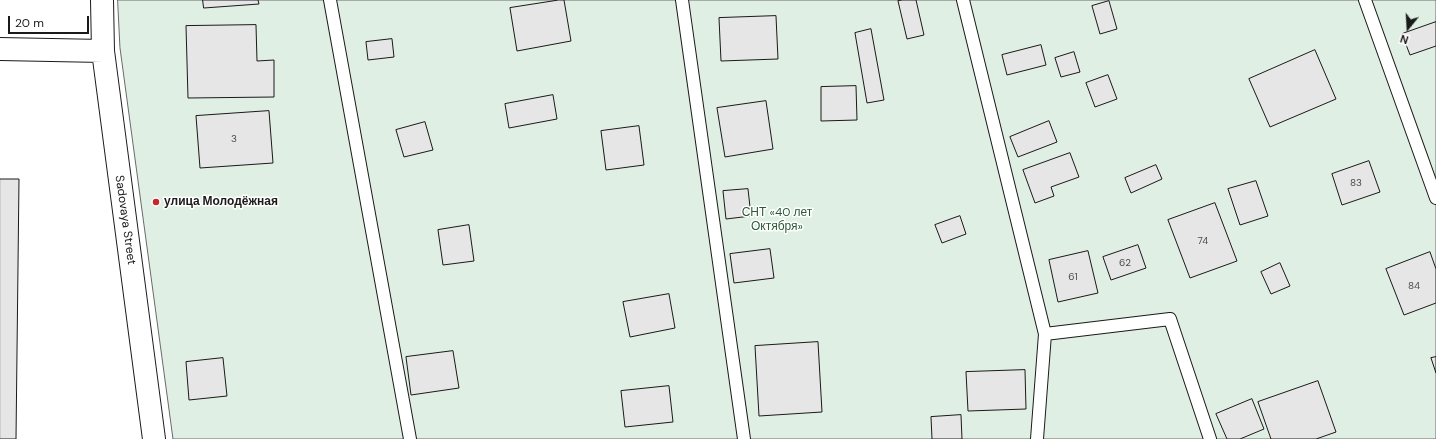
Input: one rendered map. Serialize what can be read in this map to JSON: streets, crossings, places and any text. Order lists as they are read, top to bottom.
{
  "streets": {
    "street": ["Sadovaya Street"]
  },
  "parks": ["СНТ «40 лет Октября»"],
  "places": ["улица Молодёжная"],
  "house_numbers": [
    "3",
    "83",
    "74",
    "62",
    "61",
    "84"
  ],
  "scale_bar": "20 m",
  "north": "bottom"
}
